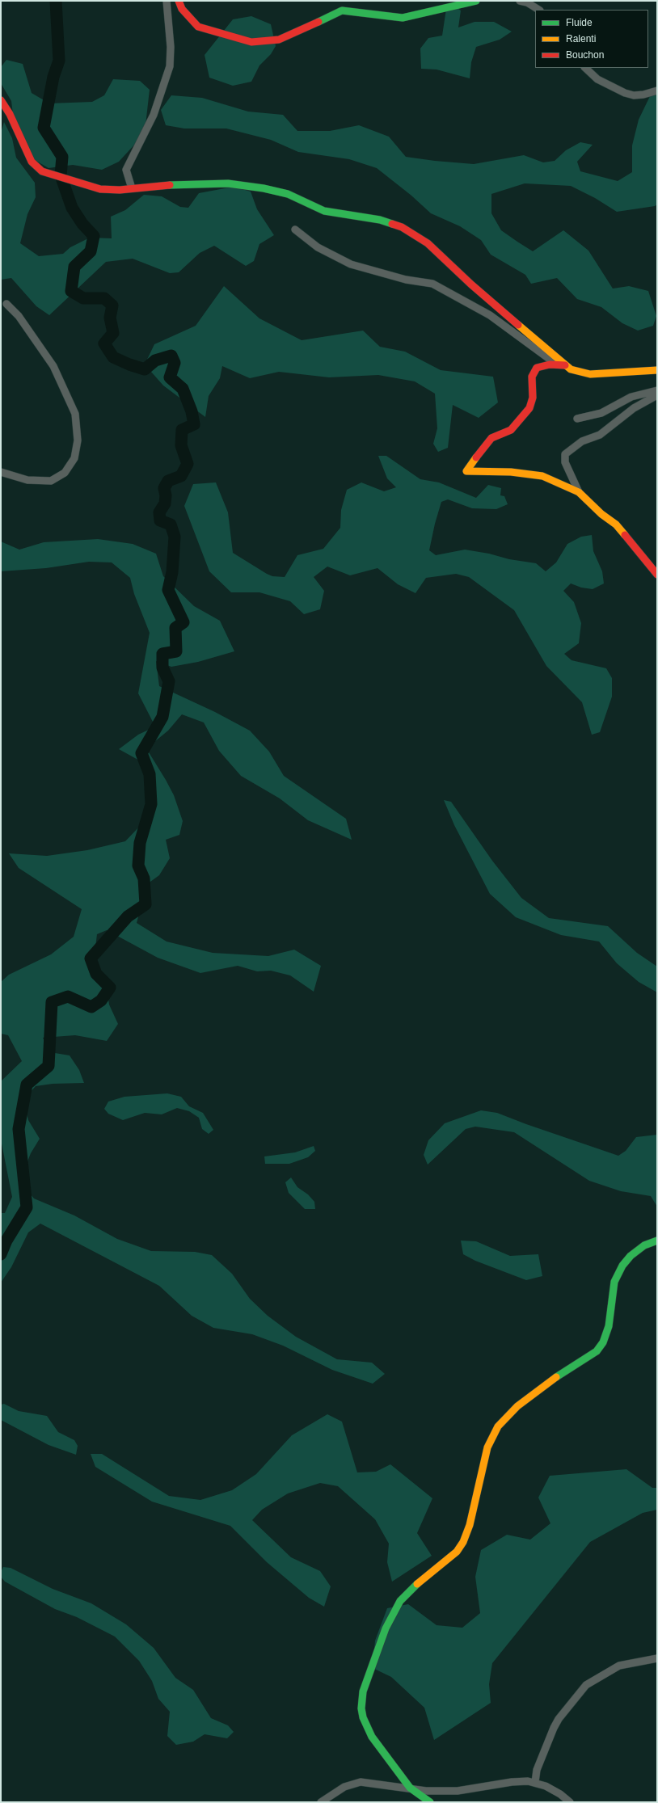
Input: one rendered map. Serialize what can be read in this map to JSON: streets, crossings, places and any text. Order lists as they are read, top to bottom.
{
  "legend": ["Fluide", "Ralenti", "Bouchon"]
}
